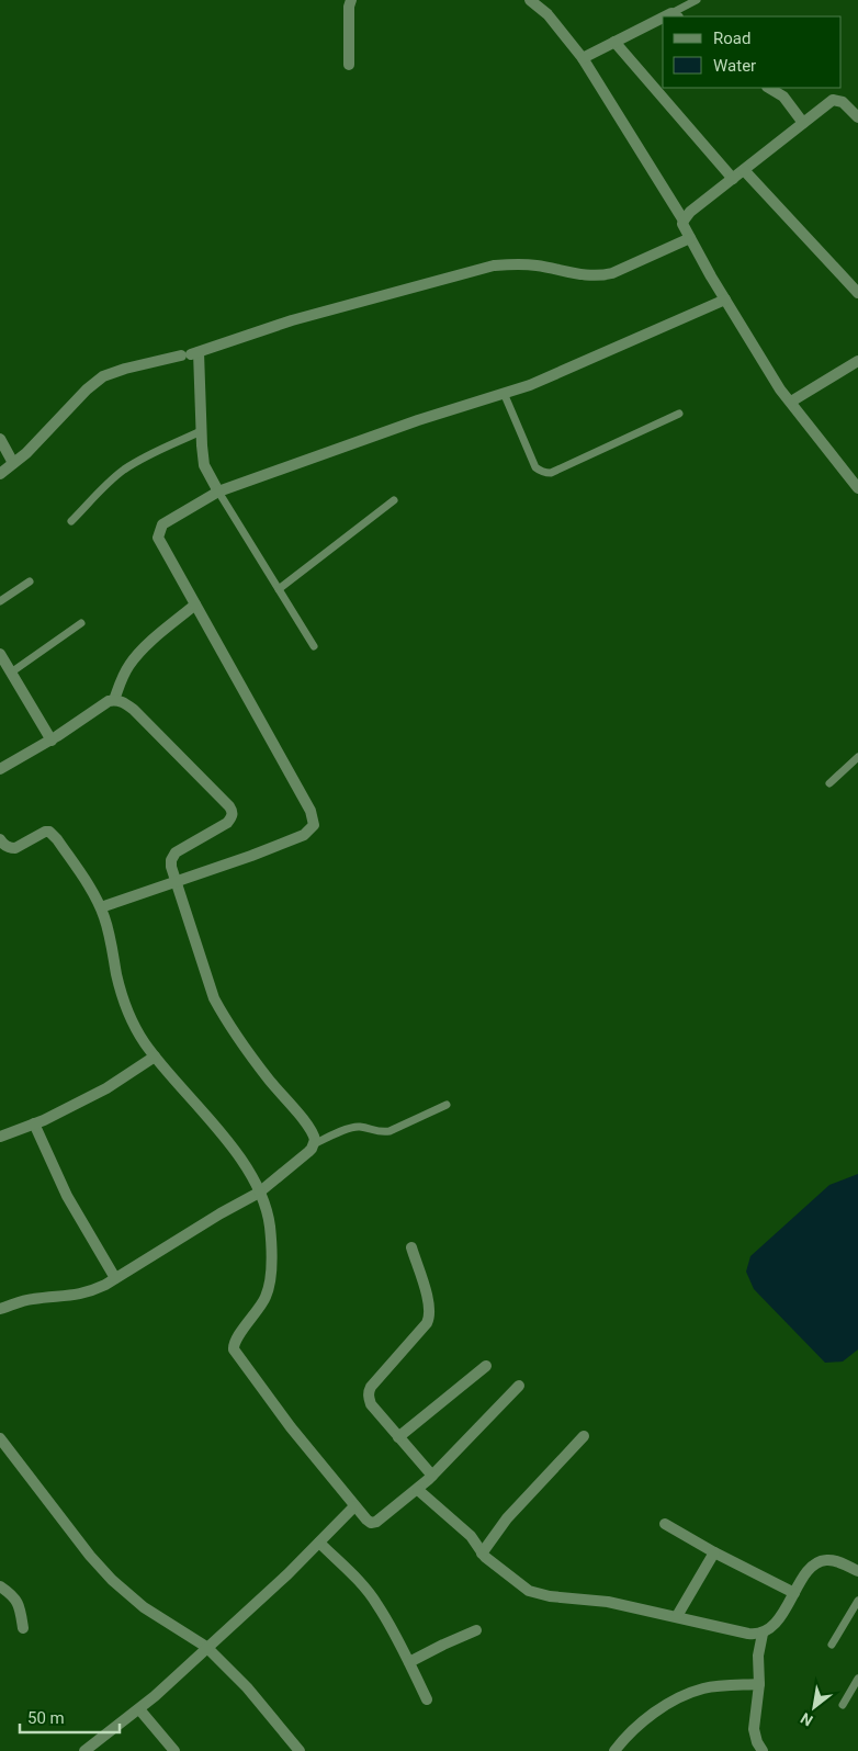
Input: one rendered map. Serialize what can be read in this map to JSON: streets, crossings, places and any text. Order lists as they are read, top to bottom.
{
  "legend": ["Road", "Water"],
  "scale_bar": "50 m",
  "north": "bottom left"
}
